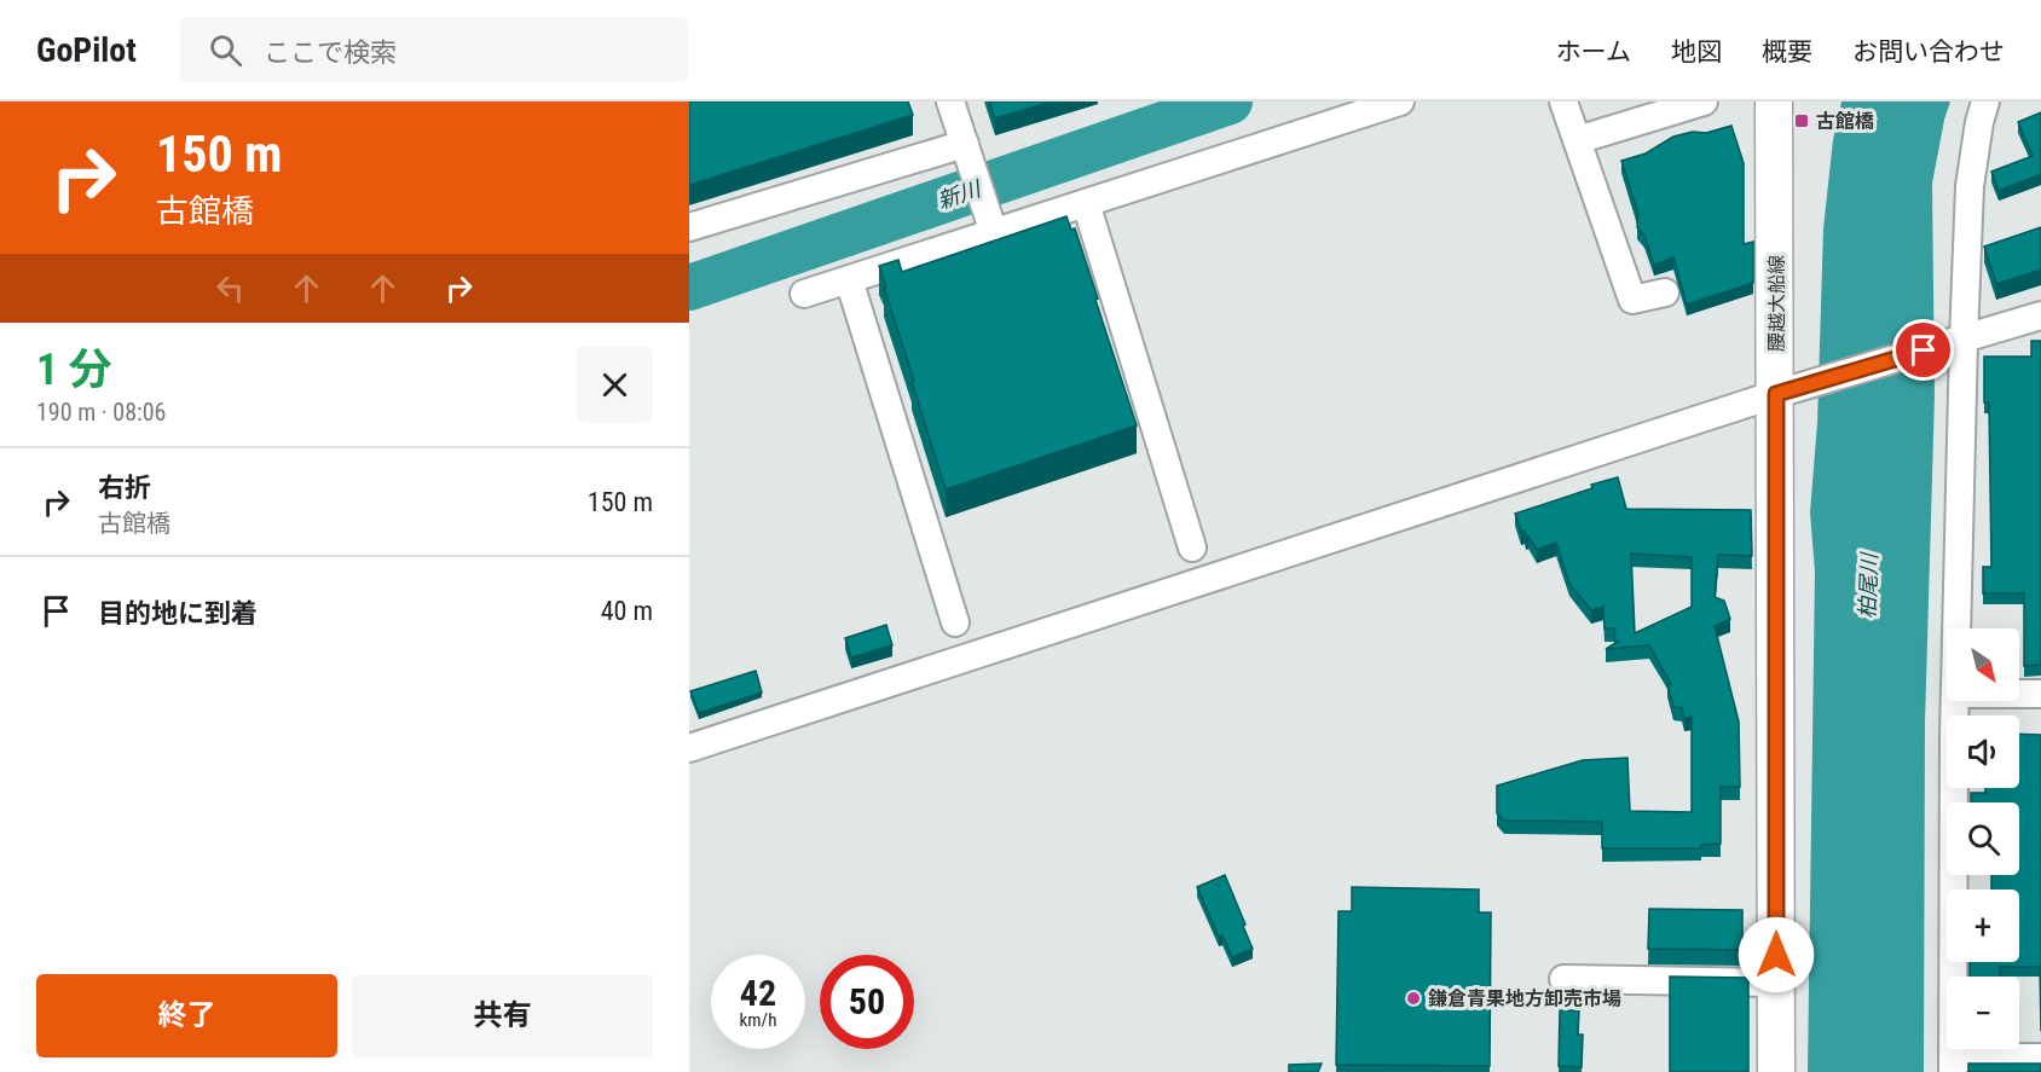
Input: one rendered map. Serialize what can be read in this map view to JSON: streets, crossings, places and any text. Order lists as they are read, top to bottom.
{
  "streets": {
    "main road": ["腰越大船線"]
  },
  "water": ["新川", "柏尾川"],
  "places": {
    "transit": ["古館橋"],
    "other": ["鎌倉青果地方卸売市場"]
  },
  "north": "bottom right",
  "page": {
    "header": "GoPilot",
    "search": "ここで検索",
    "nav": [
      "ホーム",
      "地図",
      "概要",
      "お問い合わせ"
    ],
    "turn": ["150 m", "古館橋"],
    "heading": ["1 分", "190 m · 08:06"],
    "list": [
      {
        "name": "右折",
        "note": "古館橋",
        "value": "150 m"
      },
      {
        "name": "目的地に到着",
        "value": "40 m"
      }
    ],
    "map_buttons": ["+", "−"],
    "speed": "42 km/h",
    "limit": "50",
    "buttons": ["終了", "共有"]
  }
}
